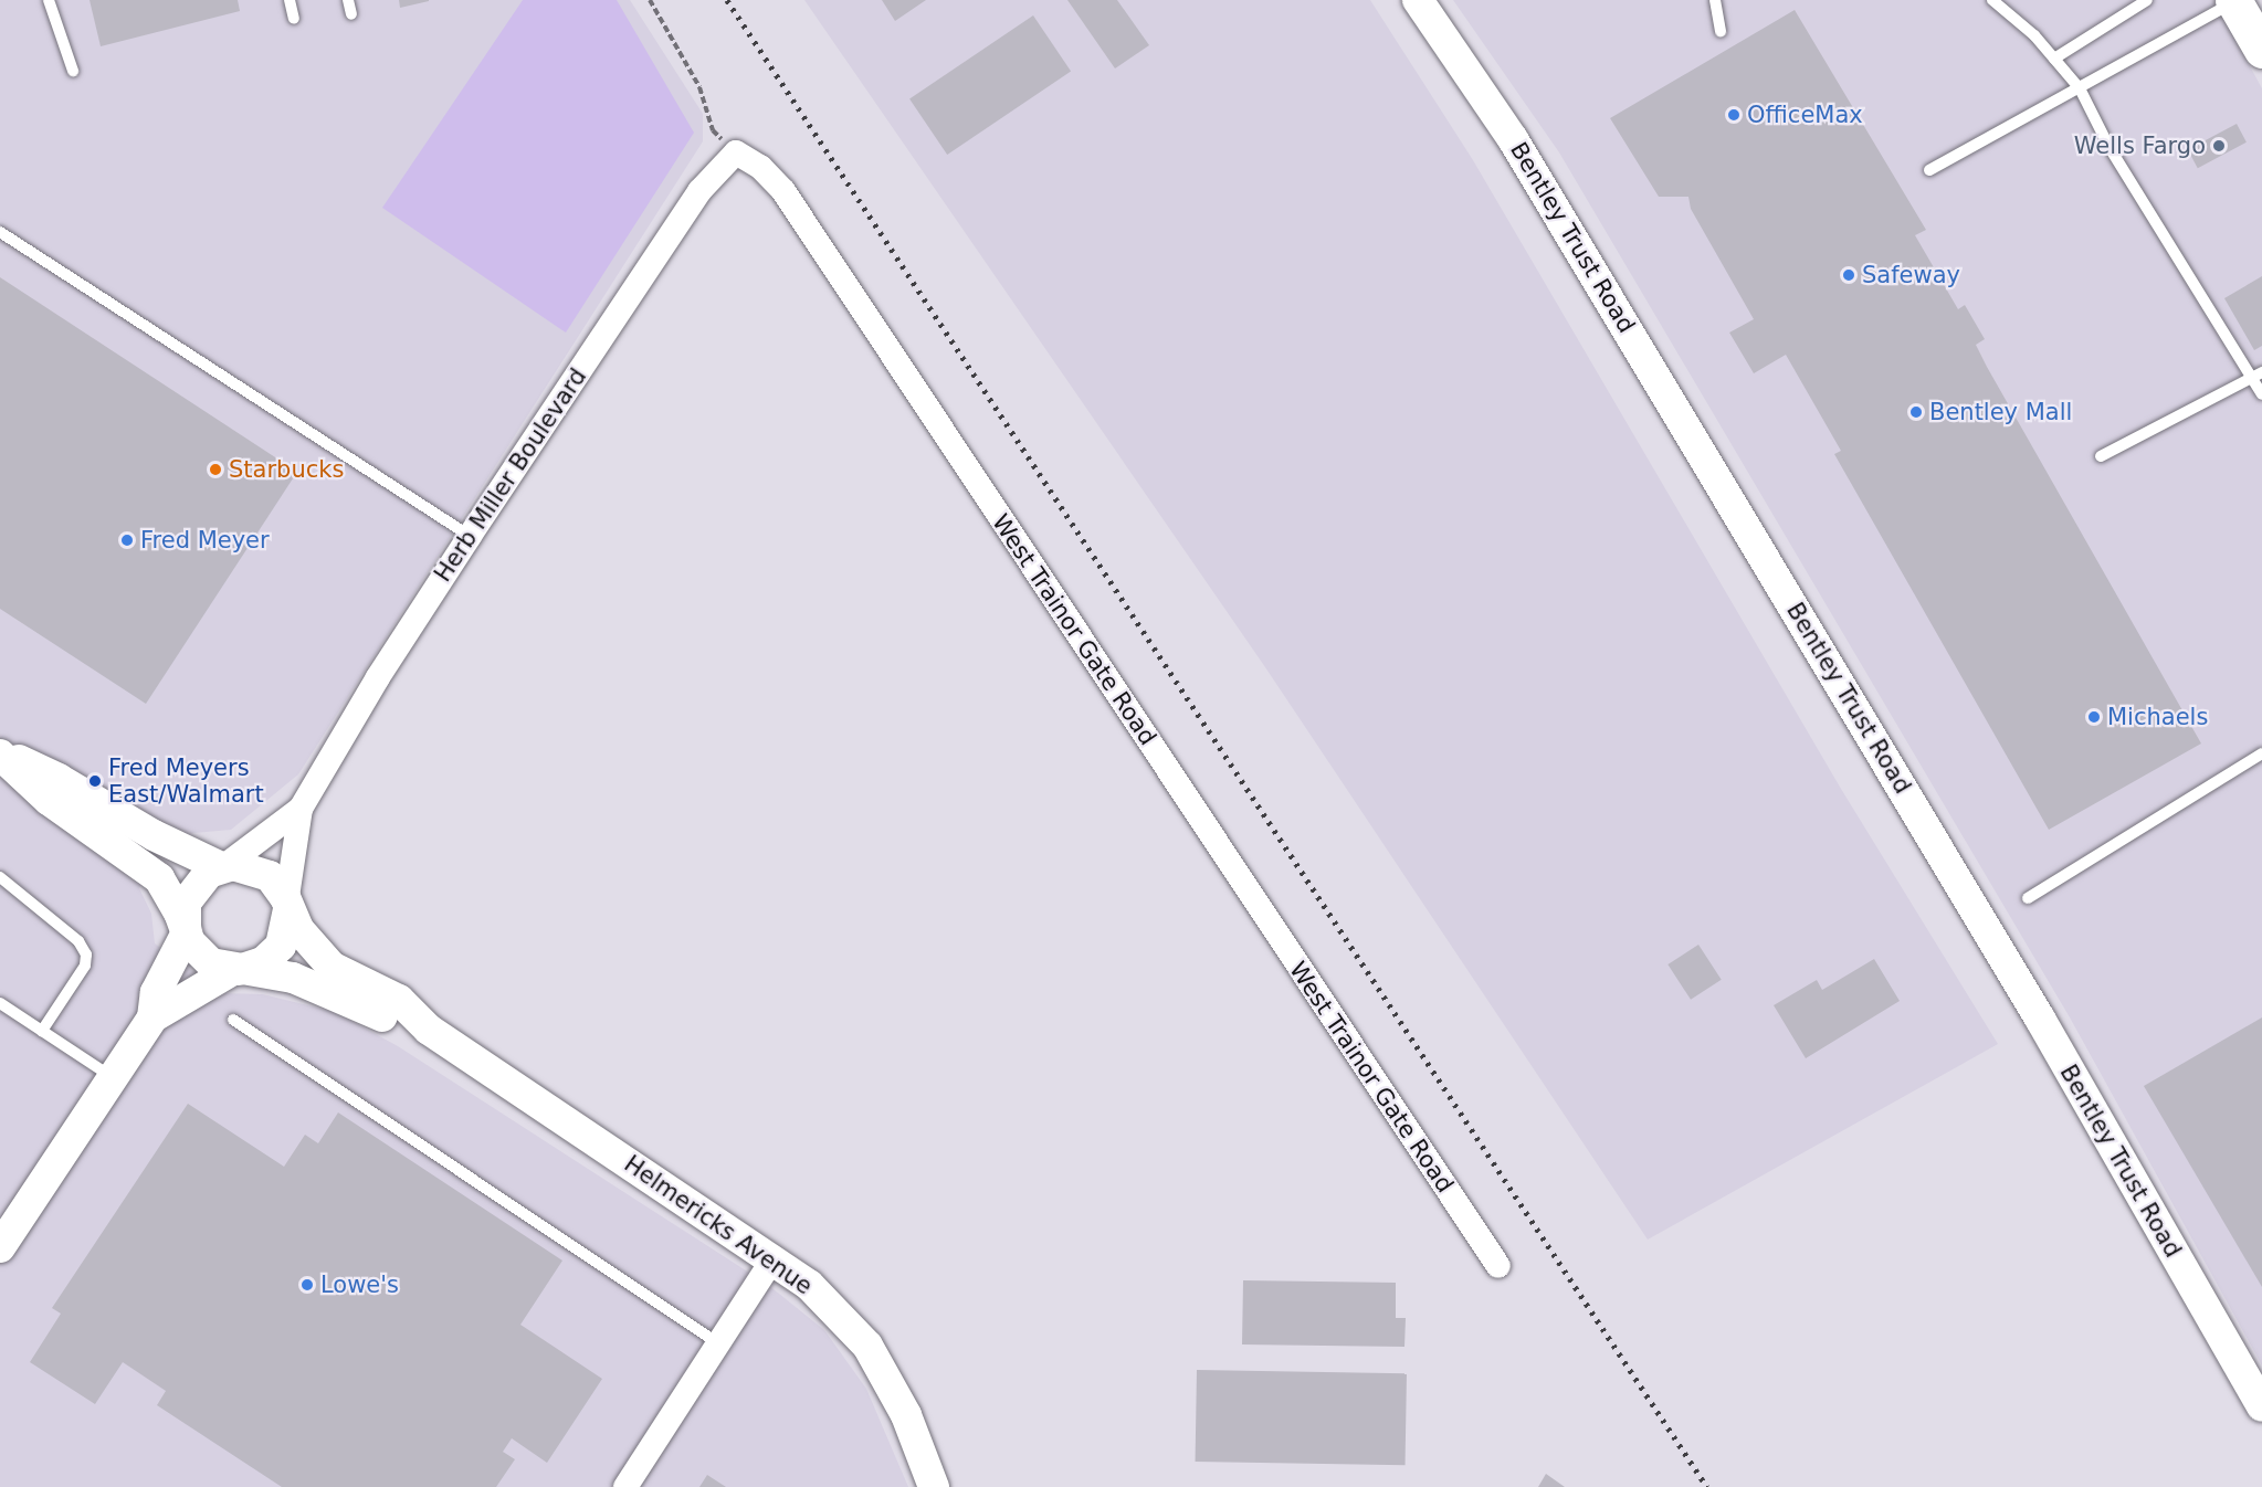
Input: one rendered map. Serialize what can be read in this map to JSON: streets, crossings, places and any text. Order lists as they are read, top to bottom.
{
  "streets": {
    "street": [
      "Bentley Trust Road",
      "Herb Miller Boulevard",
      "West Trainor Gate Road",
      "Helmericks Avenue"
    ]
  },
  "crossings": [
    ["Herb Miller Boulevard", "West Trainor Gate Road"],
    ["Herb Miller Boulevard", "Helmericks Avenue"]
  ],
  "places": [
    "OfficeMax",
    "Wells Fargo",
    "Safeway",
    "Bentley Mall",
    "Starbucks",
    "Fred Meyer",
    "Michaels",
    "Fred Meyers East/Walmart",
    "Lowe's"
  ]
}
